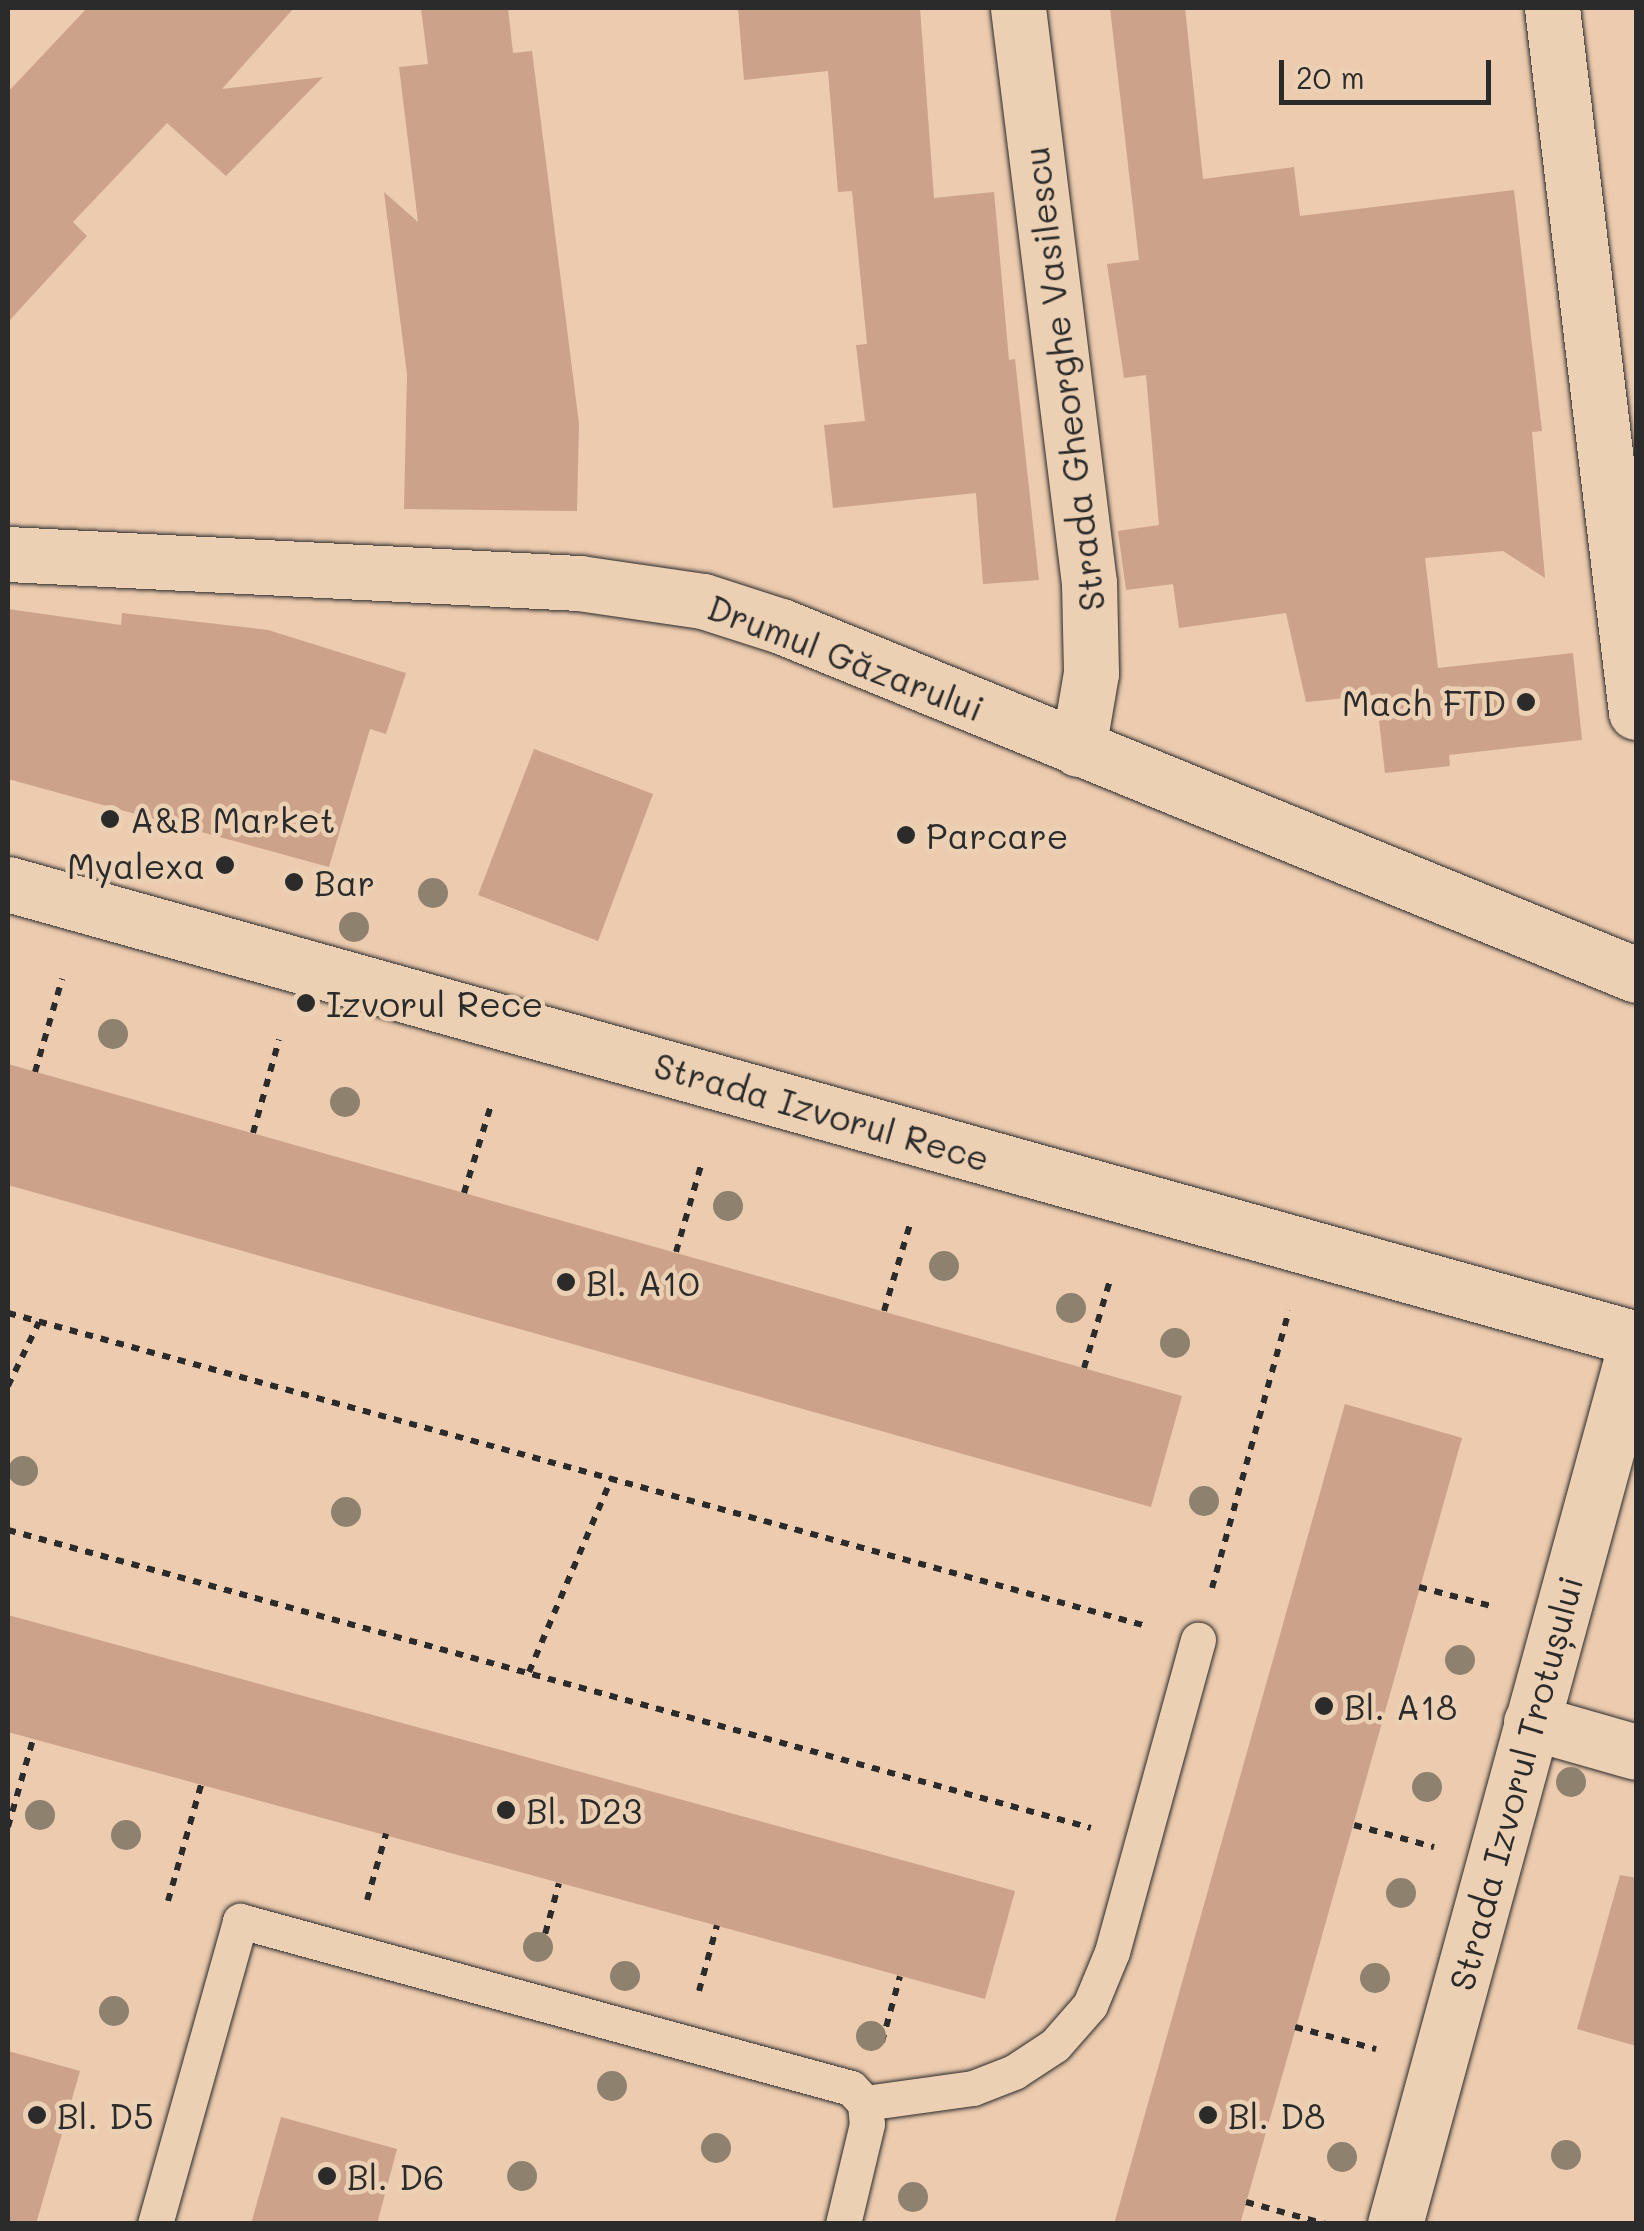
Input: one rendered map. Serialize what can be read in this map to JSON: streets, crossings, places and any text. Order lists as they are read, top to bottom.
{
  "streets": {
    "street": [
      "Strada Gheorghe Vasilescu",
      "Drumul Găzarului",
      "Strada Izvorul Rece",
      "Strada Izvorul Trotușului"
    ]
  },
  "crossings": [
    ["Strada Gheorghe Vasilescu", "Drumul Găzarului"],
    ["Strada Izvorul Rece", "Strada Izvorul Trotușului"]
  ],
  "places": [
    "Mach FTD",
    "A&B Market",
    "Parcare",
    "Myalexa",
    "Bar",
    "Izvorul Rece",
    "Bl. A10",
    "Bl. A18",
    "Bl. D23",
    "Bl. D5",
    "Bl. D8",
    "Bl. D6"
  ],
  "scale_bar": "20 m"
}
